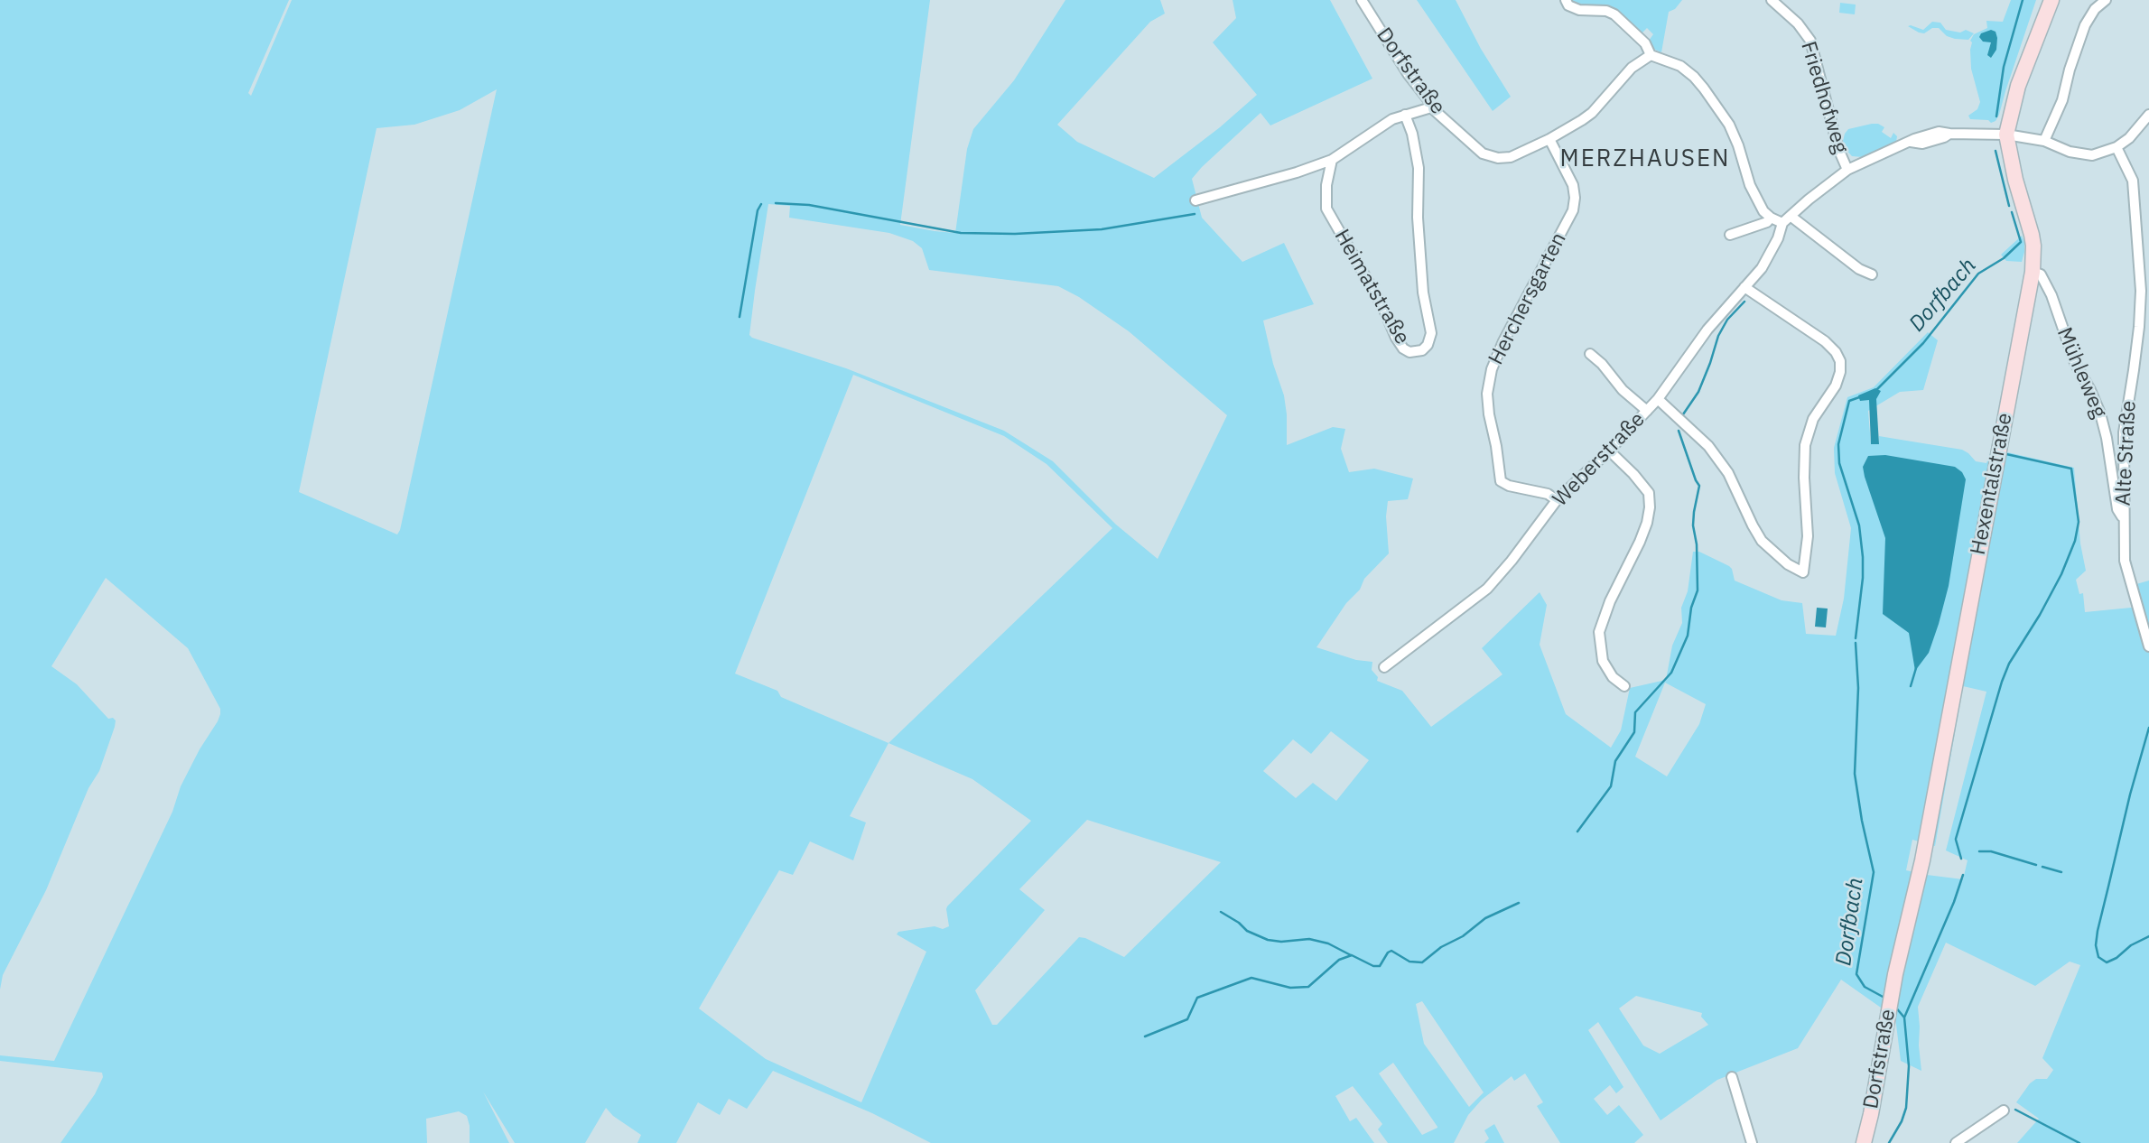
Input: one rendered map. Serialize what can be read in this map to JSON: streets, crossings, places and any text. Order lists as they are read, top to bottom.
{
  "streets": {
    "main road": ["Dorfstraße", "Hexentalstraße"],
    "street": [
      "Friedhofweg",
      "Heimatstraße",
      "Herchersgarten",
      "Mühleweg",
      "Alte Straße",
      "Weberstraße"
    ]
  },
  "crossings": [
    ["Dorfstraße", "Herchersgarten"],
    ["Dorfstraße", "Hexentalstraße"],
    ["Herchersgarten", "Weberstraße"],
    ["Mühleweg", "Alte Straße"],
    ["Mühleweg", "Hexentalstraße"]
  ],
  "districts": ["MERZHAUSEN"],
  "water": ["Dorfbach"]
}
